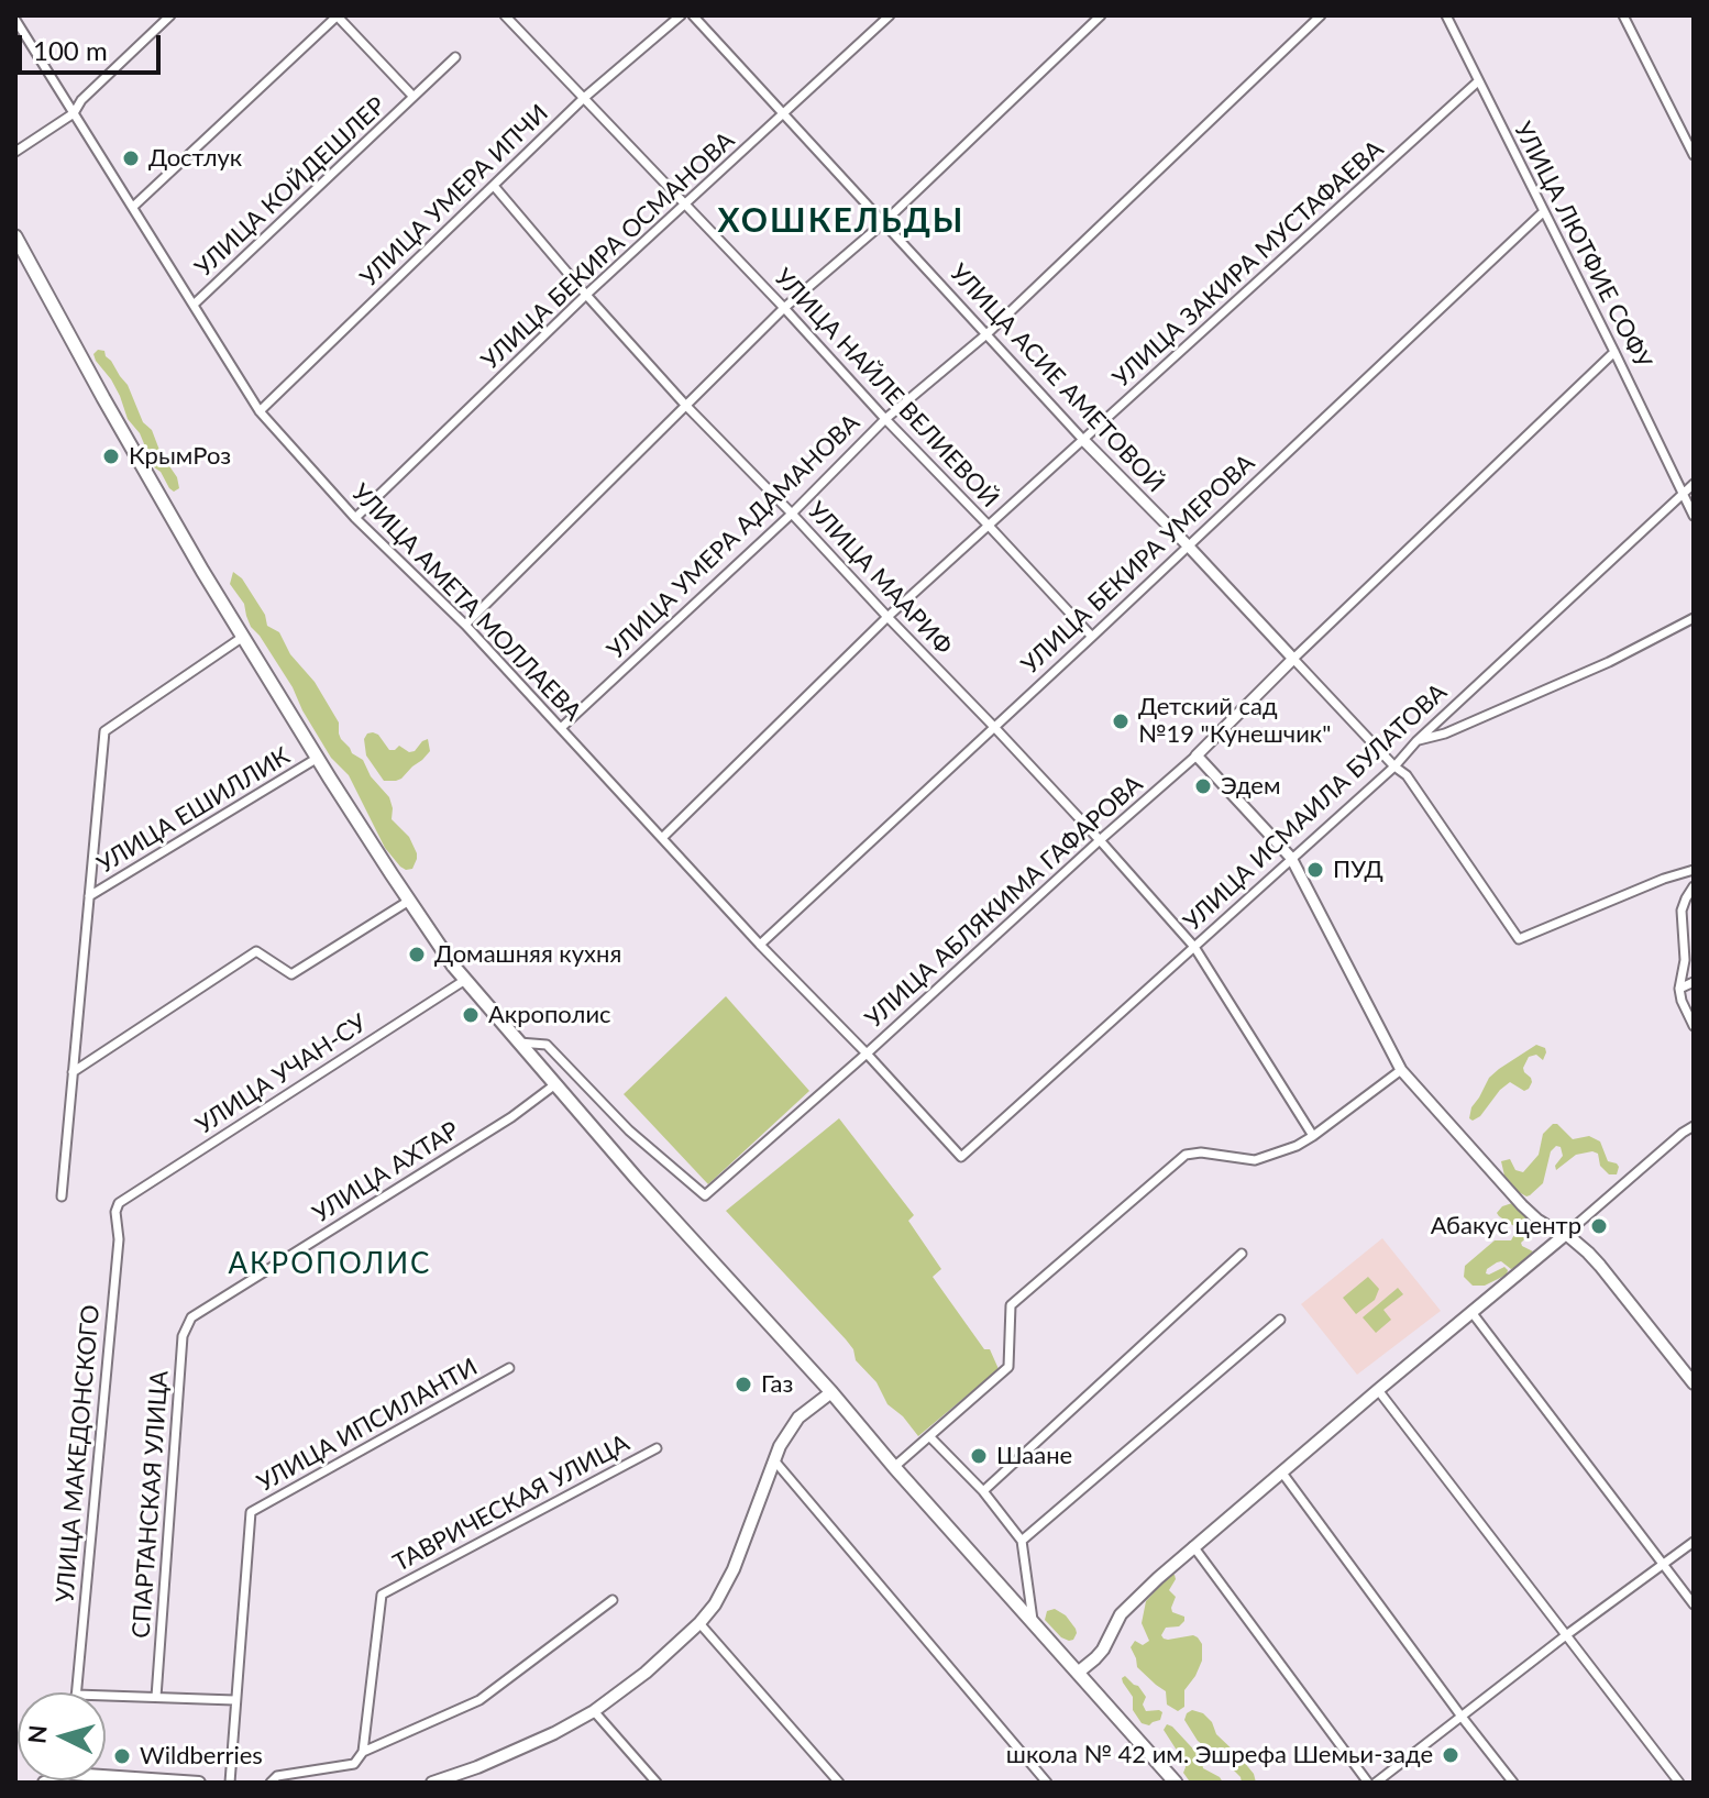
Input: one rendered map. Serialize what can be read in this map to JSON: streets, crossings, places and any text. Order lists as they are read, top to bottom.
{
  "streets": {
    "street": [
      "УЛИЦА КОЙДЕШЛЕР",
      "УЛИЦА УМЕРА ИПЧИ",
      "УЛИЦА ЛЮТФИЕ СОФУ",
      "УЛИЦА БЕКИРА ОСМАНОВА",
      "УЛИЦА ЗАКИРА МУСТАФАЕВА",
      "УЛИЦА АСИЕ АМЕТОВОЙ",
      "УЛИЦА НАЙЛЕ ВЕЛИЕВОЙ",
      "УЛИЦА УМЕРА АДАМАНОВА",
      "УЛИЦА БЕКИРА УМЕРОВА",
      "УЛИЦА МААРИФ",
      "УЛИЦА АМЕТА МОЛЛАЕВА",
      "УЛИЦА ИСМАИЛА БУЛАТОВА",
      "УЛИЦА ЕШИЛЛИК",
      "УЛИЦА АБЛЯКИМА ГАФАРОВА",
      "УЛИЦА УЧАН-СУ",
      "УЛИЦА АХТАР",
      "УЛИЦА ИПСИЛАНТИ",
      "УЛИЦА МАКЕДОНСКОГО",
      "ТАВРИЧЕСКАЯ УЛИЦА",
      "СПАРТАНСКАЯ УЛИЦА"
    ]
  },
  "crossings": [
    ["УЛИЦА КОЙДЕШЛЕР", "УЛИЦА АМЕТА МОЛЛАЕВА"],
    ["УЛИЦА УМЕРА ИПЧИ", "УЛИЦА НАЙЛЕ ВЕЛИЕВОЙ"],
    ["УЛИЦА УМЕРА ИПЧИ", "УЛИЦА МААРИФ"],
    ["УЛИЦА УМЕРА ИПЧИ", "УЛИЦА АМЕТА МОЛЛАЕВА"],
    ["УЛИЦА ЛЮТФИЕ СОФУ", "УЛИЦА ЗАКИРА МУСТАФАЕВА"],
    ["УЛИЦА ЛЮТФИЕ СОФУ", "УЛИЦА БЕКИРА УМЕРОВА"],
    ["УЛИЦА ЛЮТФИЕ СОФУ", "УЛИЦА ИСМАИЛА БУЛАТОВА"],
    ["УЛИЦА ЛЮТФИЕ СОФУ", "УЛИЦА АБЛЯКИМА ГАФАРОВА"],
    ["УЛИЦА БЕКИРА ОСМАНОВА", "УЛИЦА АСИЕ АМЕТОВОЙ"],
    ["УЛИЦА БЕКИРА ОСМАНОВА", "УЛИЦА НАЙЛЕ ВЕЛИЕВОЙ"],
    ["УЛИЦА БЕКИРА ОСМАНОВА", "УЛИЦА МААРИФ"],
    ["УЛИЦА БЕКИРА ОСМАНОВА", "УЛИЦА АМЕТА МОЛЛАЕВА"],
    ["УЛИЦА ЗАКИРА МУСТАФАЕВА", "УЛИЦА АСИЕ АМЕТОВОЙ"],
    ["УЛИЦА ЗАКИРА МУСТАФАЕВА", "УЛИЦА НАЙЛЕ ВЕЛИЕВОЙ"],
    ["УЛИЦА ЗАКИРА МУСТАФАЕВА", "УЛИЦА МААРИФ"],
    ["УЛИЦА ЗАКИРА МУСТАФАЕВА", "УЛИЦА АМЕТА МОЛЛАЕВА"],
    ["УЛИЦА АСИЕ АМЕТОВОЙ", "УЛИЦА УМЕРА АДАМАНОВА"],
    ["УЛИЦА АСИЕ АМЕТОВОЙ", "УЛИЦА БЕКИРА УМЕРОВА"],
    ["УЛИЦА АСИЕ АМЕТОВОЙ", "УЛИЦА ИСМАИЛА БУЛАТОВА"],
    ["УЛИЦА АСИЕ АМЕТОВОЙ", "УЛИЦА АБЛЯКИМА ГАФАРОВА"],
    ["УЛИЦА НАЙЛЕ ВЕЛИЕВОЙ", "УЛИЦА УМЕРА АДАМАНОВА"],
    ["УЛИЦА НАЙЛЕ ВЕЛИЕВОЙ", "УЛИЦА БЕКИРА УМЕРОВА"],
    ["УЛИЦА УМЕРА АДАМАНОВА", "УЛИЦА МААРИФ"],
    ["УЛИЦА УМЕРА АДАМАНОВА", "УЛИЦА АМЕТА МОЛЛАЕВА"],
    ["УЛИЦА БЕКИРА УМЕРОВА", "УЛИЦА МААРИФ"],
    ["УЛИЦА БЕКИРА УМЕРОВА", "УЛИЦА АМЕТА МОЛЛАЕВА"],
    ["УЛИЦА МААРИФ", "УЛИЦА ИСМАИЛА БУЛАТОВА"],
    ["УЛИЦА МААРИФ", "УЛИЦА АБЛЯКИМА ГАФАРОВА"],
    ["УЛИЦА АМЕТА МОЛЛАЕВА", "УЛИЦА ИСМАИЛА БУЛАТОВА"],
    ["УЛИЦА АМЕТА МОЛЛАЕВА", "УЛИЦА АБЛЯКИМА ГАФАРОВА"],
    ["УЛИЦА УЧАН-СУ", "УЛИЦА МАКЕДОНСКОГО"],
    ["УЛИЦА АХТАР", "СПАРТАНСКАЯ УЛИЦА"]
  ],
  "districts": ["ХОШКЕЛЬДЫ", "АКРОПОЛИС"],
  "places": [
    "Достлук",
    "КрымРоз",
    "Детский сад №19 \"Кунешчик\"",
    "Эдем",
    "ПУД",
    "Домашняя кухня",
    "Акрополис",
    "Абакус центр",
    "Газ",
    "Шаане",
    "школа № 42 им. Эшрефа Шемьи-заде",
    "Wildberries"
  ],
  "scale_bar": "100 m",
  "north": "left"
}
